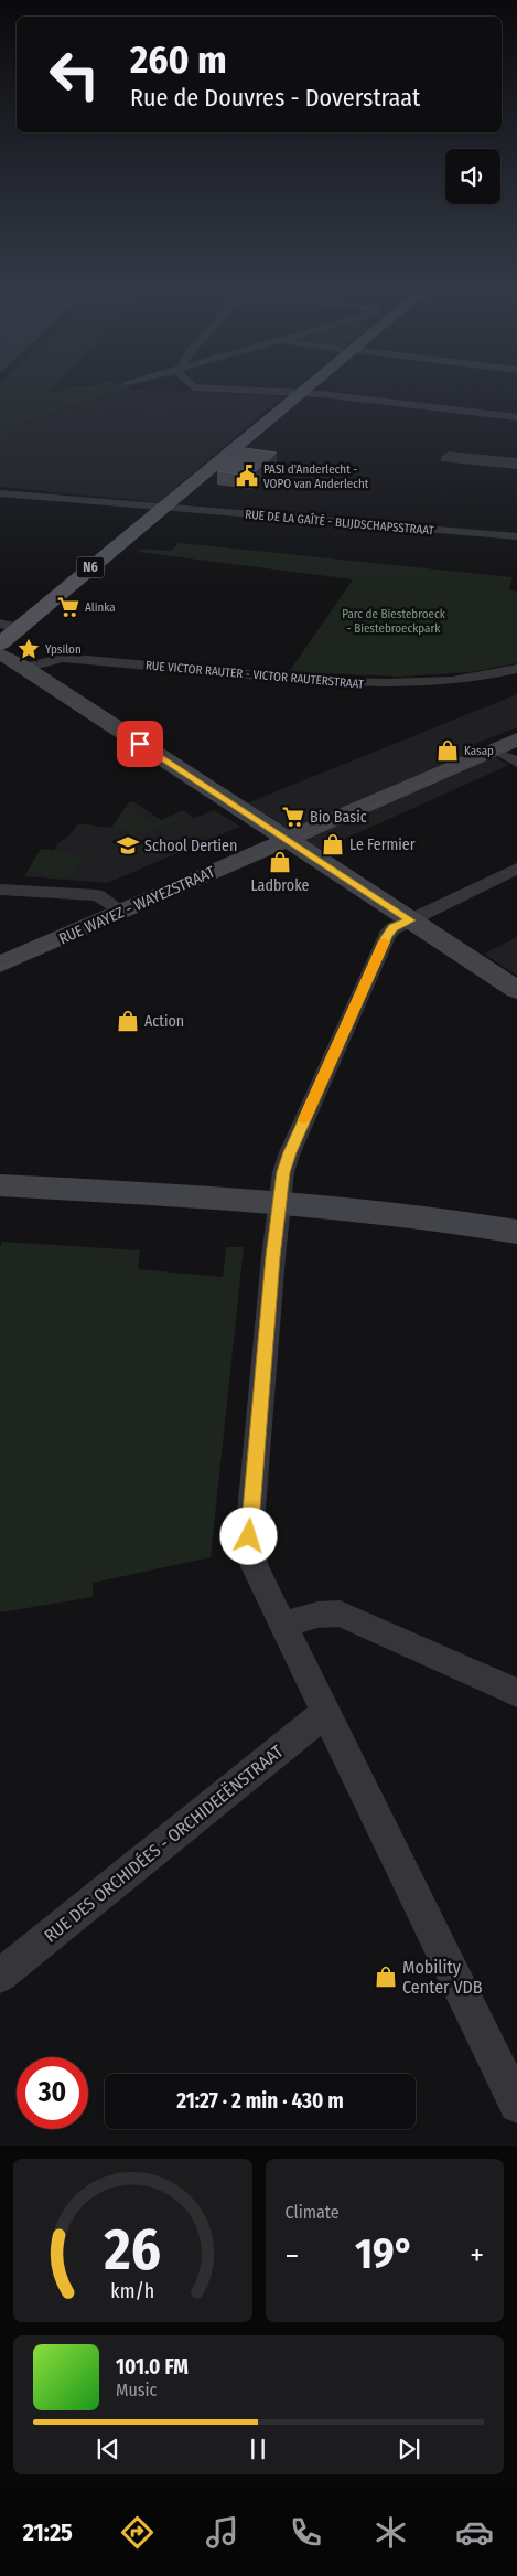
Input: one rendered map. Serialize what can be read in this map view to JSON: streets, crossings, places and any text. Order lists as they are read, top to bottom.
{
  "streets": {
    "main road": ["N6"],
    "street": [
      "RUE DE LA GAÎTÉ - BLIJDSCHAPSSTRAAT",
      "RUE VICTOR RAUTER - VICTOR RAUTERSTRAAT",
      "RUE WAYEZ - WAYEZSTRAAT",
      "RUE DES ORCHIDÉES - ORCHIDEEËNSTRAAT"
    ]
  },
  "crossings": [
    ["RUE DE LA GAÎTÉ - BLIJDSCHAPSSTRAAT", "N6"]
  ],
  "parks": ["Parc de Biestebroeck - Biestebroeckpark"],
  "places": {
    "public building": ["PASI d'Anderlecht - VOPO van Anderlecht"],
    "supermarket": ["Alinka", "Bio Basic"],
    "place": ["Ypsilon"],
    "shop": [
      "Kasap",
      "Le Fermier",
      "Ladbroke",
      "Action",
      "Mobility Center VDB"
    ],
    "school or university": ["School Dertien"]
  },
  "page": {
    "turn": ["260 m", "Rue de Douvres - Doverstraat"],
    "limit": "30",
    "trip": "21:27 · 2 min · 430 m",
    "tile": "Climate",
    "heat": ["−", "19°", "+"],
    "song": ["101.0 FM", "Music"],
    "tabs": "21:25",
    "gauge": ["26", "km/h"]
  }
}
